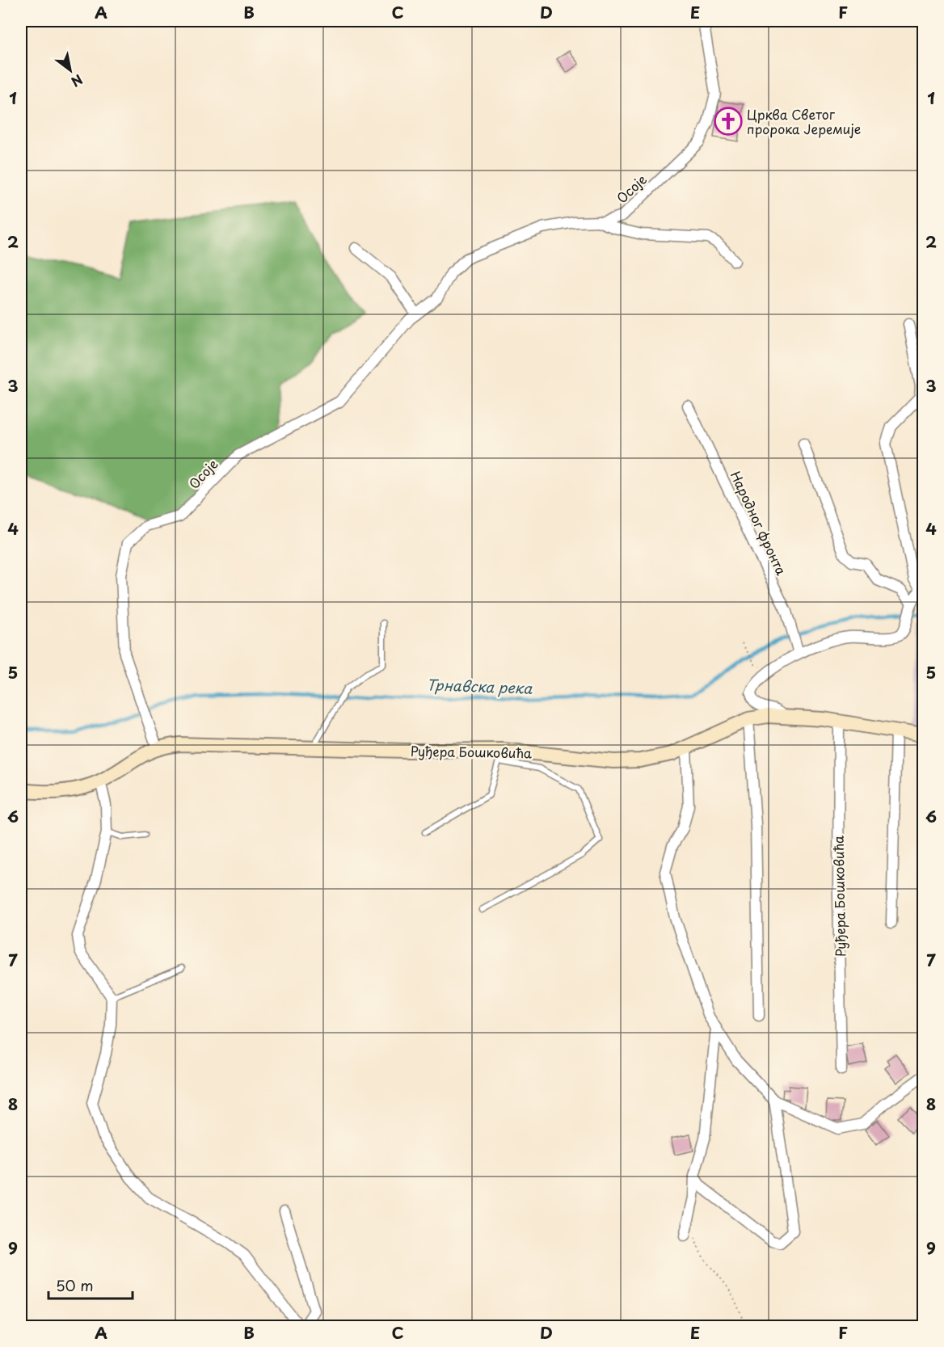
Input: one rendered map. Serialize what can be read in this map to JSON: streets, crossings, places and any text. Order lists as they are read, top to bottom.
{
  "streets": {
    "main road": ["Руђера Бошковића"],
    "street": ["Осоје", "Народног фронта"]
  },
  "crossings": [
    ["Осоје", "Руђера Бошковића"],
    ["Народног фронта", "Руђера Бошковића"]
  ],
  "water": ["Трнавска река"],
  "places": {
    "church": ["Црква Светог пророка Јеремије"]
  },
  "scale_bar": "50 m",
  "north": "bottom right",
  "grid": {
    "columns": [
      "A",
      "B",
      "C",
      "D",
      "E",
      "F"
    ],
    "rows": [
      "1",
      "2",
      "3",
      "4",
      "5",
      "6",
      "7",
      "8",
      "9"
    ]
  }
}
